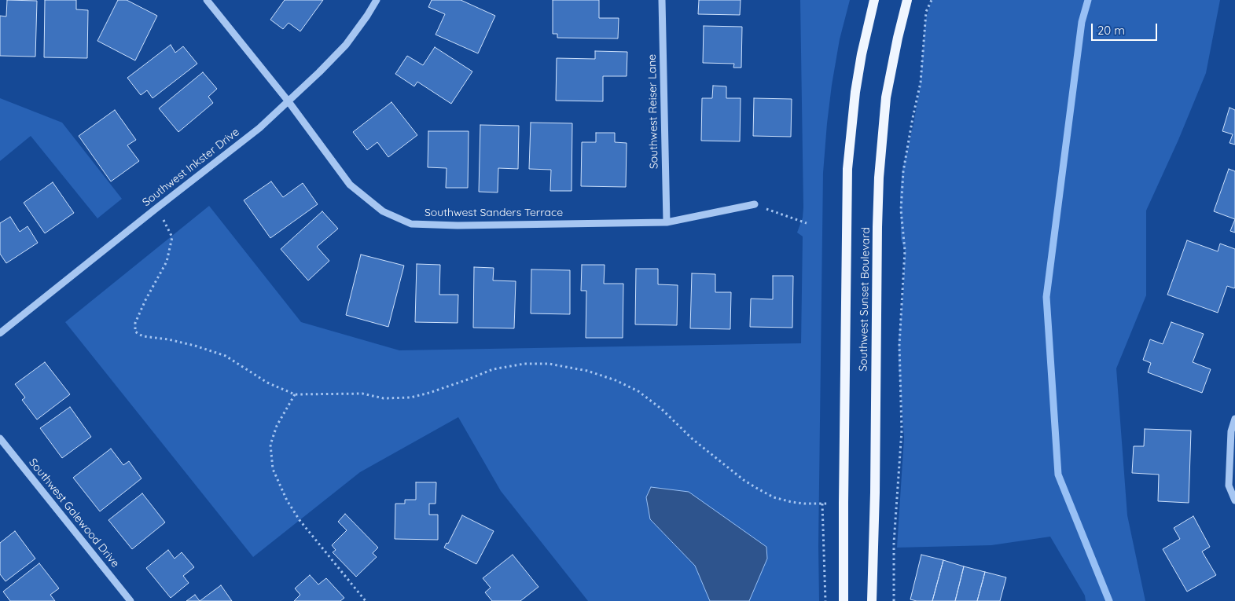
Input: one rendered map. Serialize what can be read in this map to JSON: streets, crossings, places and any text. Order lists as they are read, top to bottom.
{
  "streets": {
    "main road": ["Southwest Sunset Boulevard"],
    "street": [
      "Southwest Reiser Lane",
      "Southwest Inkster Drive",
      "Southwest Sanders Terrace",
      "Southwest Galewood Drive"
    ]
  },
  "crossings": [
    ["Southwest Reiser Lane", "Southwest Sanders Terrace"],
    ["Southwest Inkster Drive", "Southwest Sanders Terrace"]
  ],
  "scale_bar": "20 m"
}
